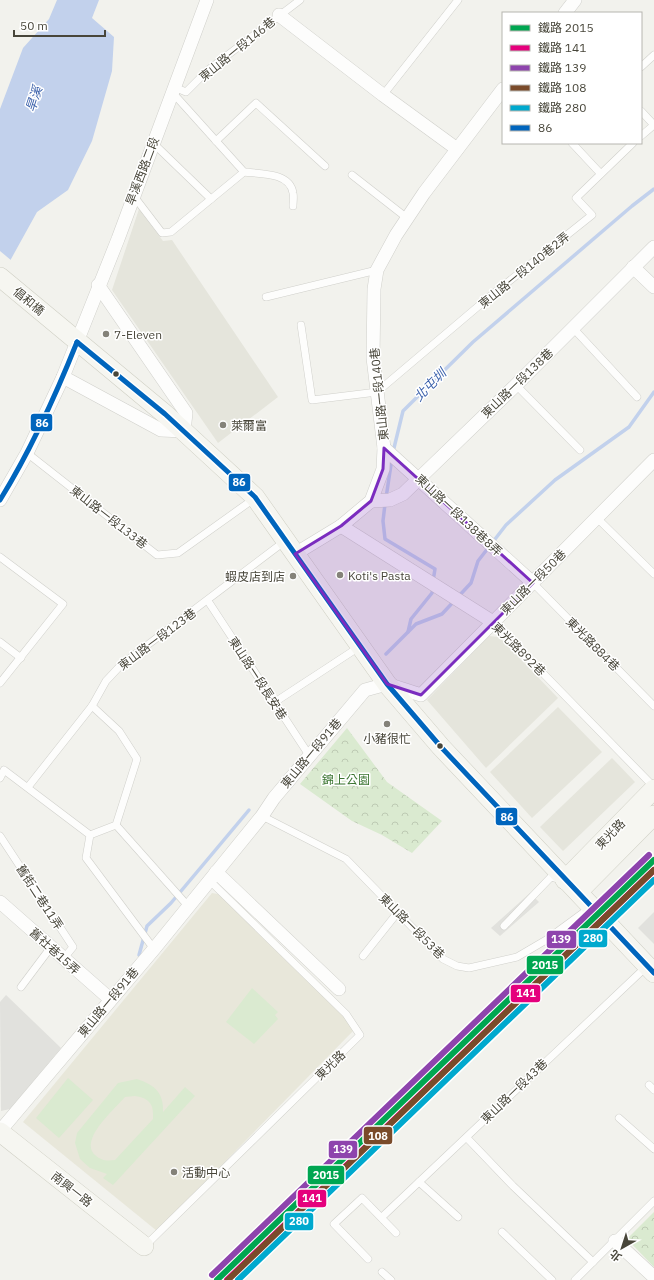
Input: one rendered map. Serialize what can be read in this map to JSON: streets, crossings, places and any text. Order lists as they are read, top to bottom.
{
  "streets": {
    "main road": ["倡和橋", "東光路", "南興一路"],
    "street": [
      "旱溪西路二段",
      "東山路一段138巷",
      "東山路一段140巷",
      "東山路一段138巷8弄",
      "東山路一段50巷",
      "東光路892巷",
      "東山路一段91巷",
      "舊社巷15弄"
    ],
    "lane": [
      "東山路一段146巷",
      "東山路一段140巷2弄",
      "東山路一段133巷",
      "東山路一段123巷",
      "東光路884巷",
      "東山路一段長安巷",
      "舊街二巷11弄",
      "東山路一段53巷",
      "東山路一段43巷"
    ]
  },
  "crossings": [
    ["東山路一段146巷", "旱溪西路二段"],
    ["旱溪西路二段", "倡和橋"],
    ["旱溪西路二段", "東山路一段133巷"],
    ["東山路一段140巷2弄", "東山路一段140巷"],
    ["倡和橋", "東山路一段140巷"],
    ["倡和橋", "東山路一段133巷"],
    ["倡和橋", "東山路一段50巷"],
    ["倡和橋", "東山路一段123巷"],
    ["倡和橋", "東山路一段91巷"],
    ["倡和橋", "東光路"],
    ["倡和橋", "東山路一段53巷"],
    ["倡和橋", "東山路一段43巷"],
    ["東山路一段138巷", "東山路一段140巷"],
    ["東山路一段138巷", "東山路一段138巷8弄"],
    ["東山路一段140巷", "東山路一段138巷8弄"],
    ["東山路一段140巷", "東山路一段123巷"],
    ["東山路一段140巷", "東光路892巷"],
    ["東山路一段138巷8弄", "東山路一段50巷"],
    ["東山路一段138巷8弄", "東光路884巷"],
    ["東山路一段50巷", "東光路884巷"],
    ["東山路一段50巷", "東光路892巷"],
    ["東山路一段50巷", "東山路一段91巷"],
    ["東山路一段123巷", "東山路一段長安巷"],
    ["東光路892巷", "東光路"],
    ["東山路一段長安巷", "東山路一段91巷"],
    ["東山路一段91巷", "東光路"],
    ["東山路一段91巷", "東山路一段53巷"],
    ["東山路一段91巷", "舊社巷15弄"],
    ["東山路一段91巷", "南興一路"],
    ["東光路", "南興一路"],
    ["舊街二巷11弄", "舊社巷15弄"]
  ],
  "water": ["旱溪", "北屯圳"],
  "parks": ["錦上公園"],
  "places": [
    "7-Eleven",
    "萊爾富",
    "Koti's Pasta",
    "蝦皮店到店",
    "小豬很忙",
    "活動中心"
  ],
  "lines": [
    "transit line 86",
    "rail line 139",
    "rail line 2015",
    "rail line 141",
    "rail line 108",
    "rail line 280"
  ],
  "legend": [
    "鐵路 2015",
    "鐵路 141",
    "鐵路 139",
    "鐵路 108",
    "鐵路 280",
    "86"
  ],
  "scale_bar": "50 m",
  "north": "bottom left"
}
